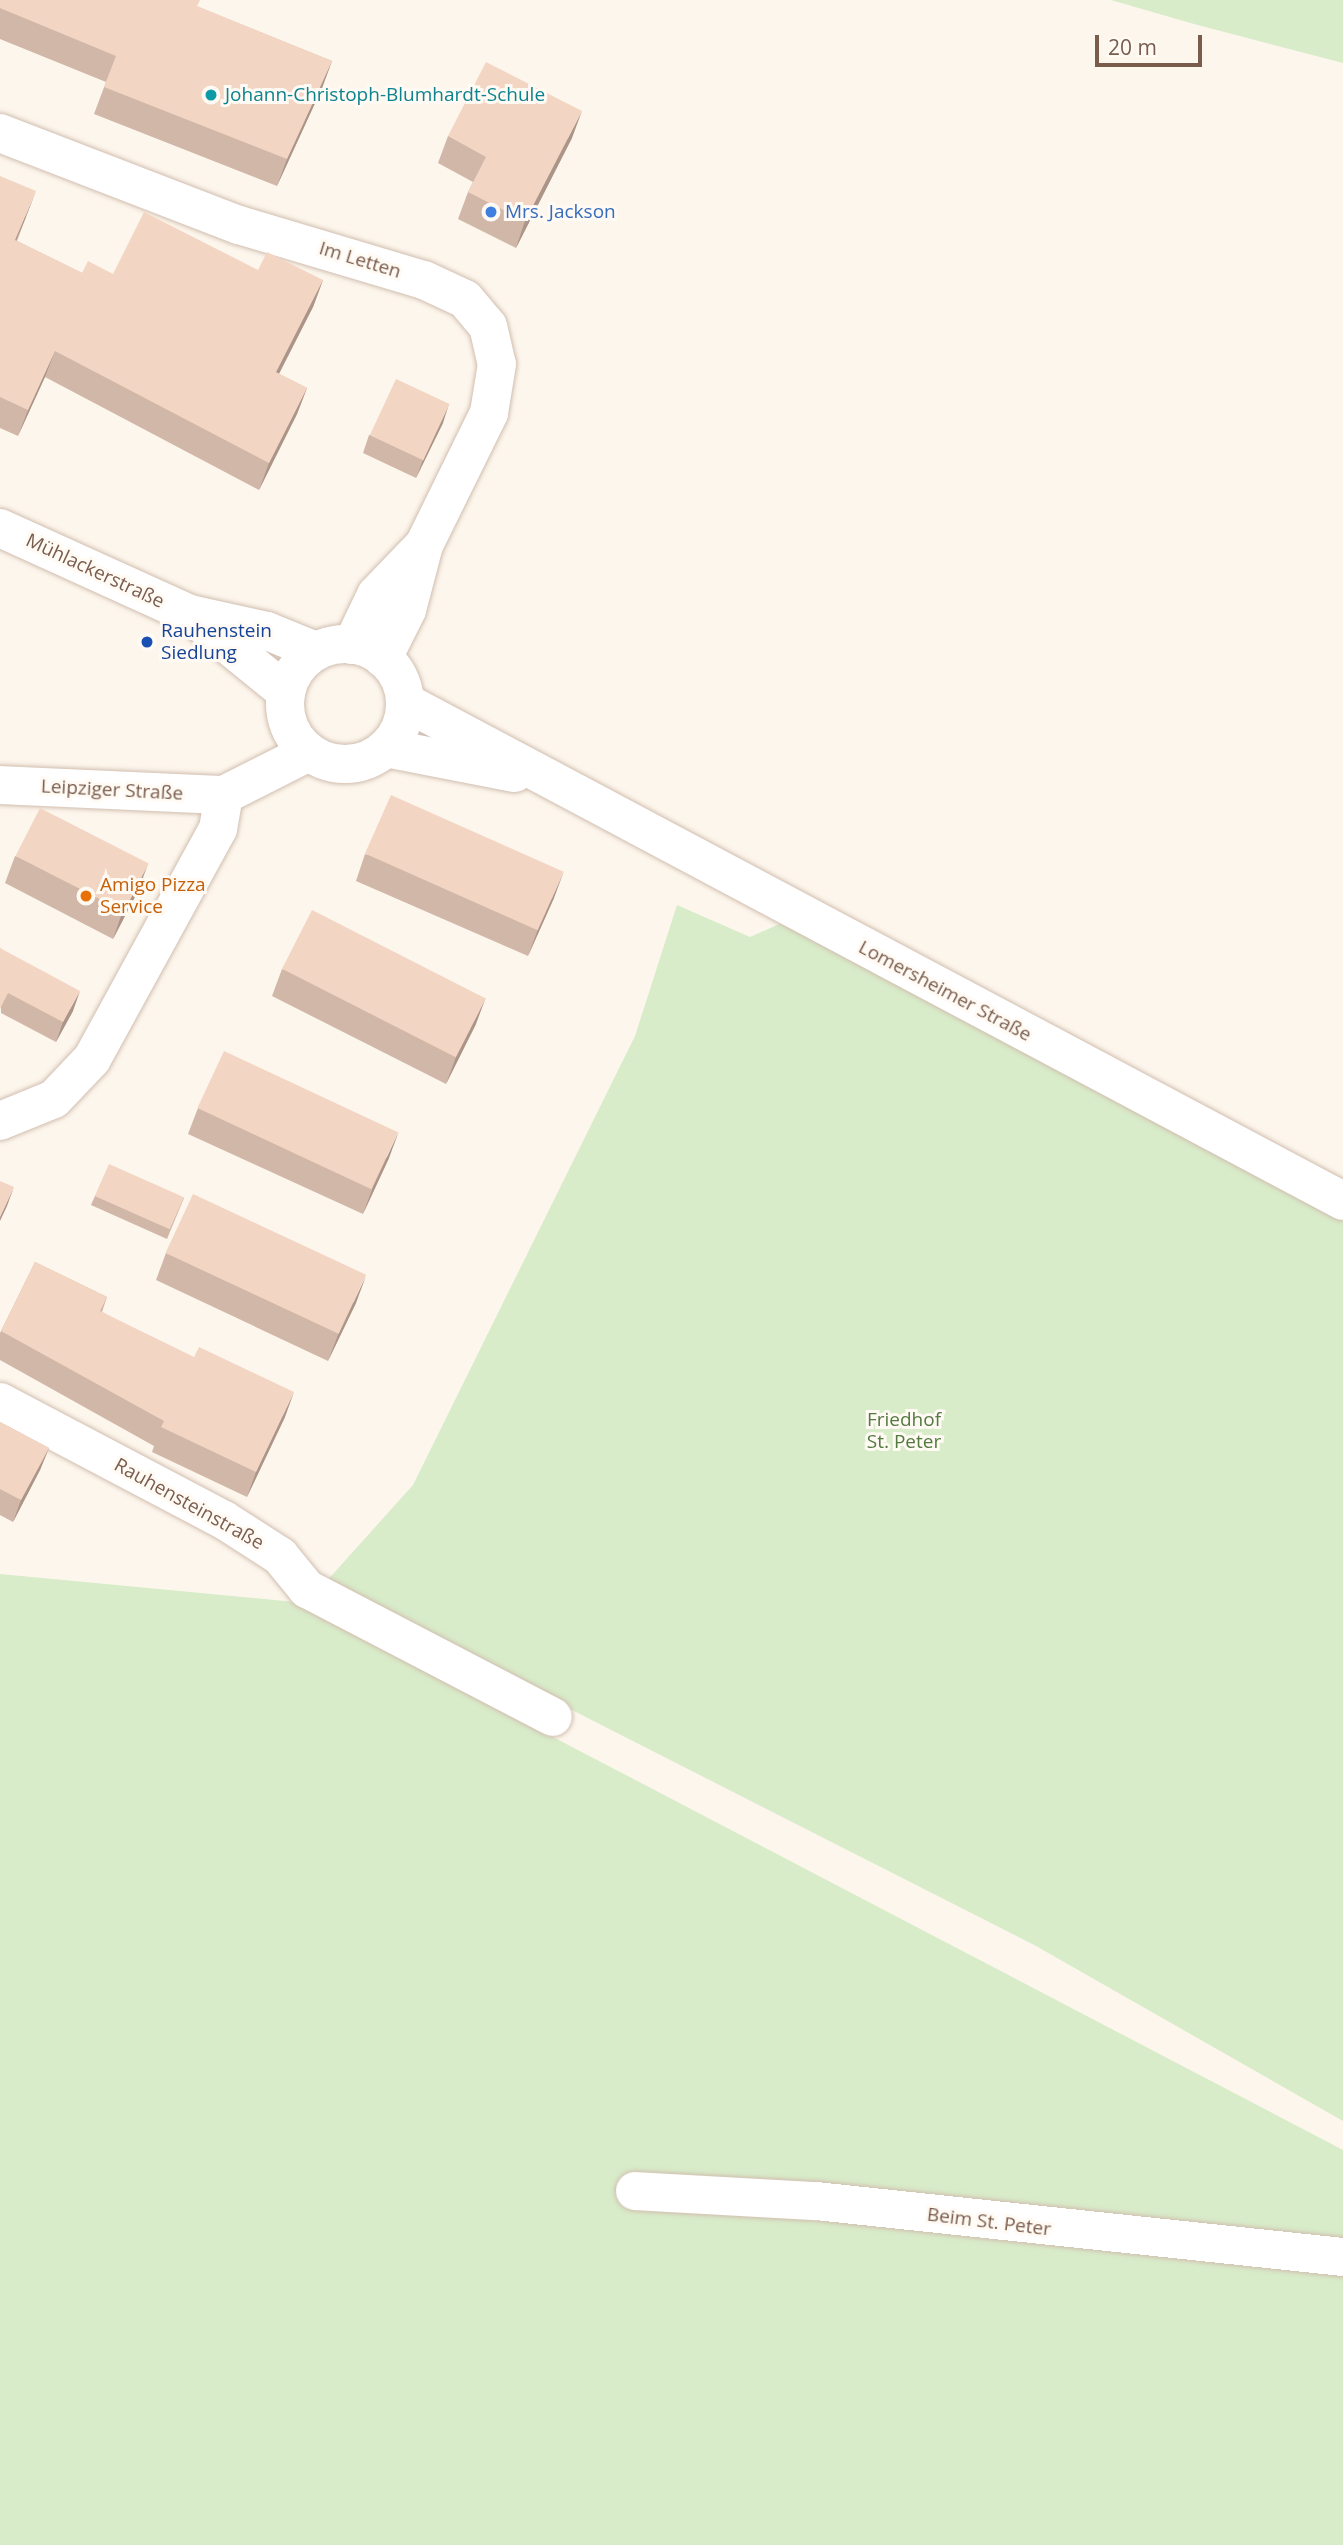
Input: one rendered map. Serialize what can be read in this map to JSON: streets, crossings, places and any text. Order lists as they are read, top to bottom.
{
  "streets": {
    "street": [
      "Im Letten",
      "Mühlackerstraße",
      "Leipziger Straße",
      "Lomersheimer Straße",
      "Rauhensteinstraße",
      "Beim St. Peter"
    ]
  },
  "crossings": [
    ["Im Letten", "Mühlackerstraße"],
    ["Im Letten", "Lomersheimer Straße"],
    ["Mühlackerstraße", "Lomersheimer Straße"]
  ],
  "parks": ["Friedhof St. Peter"],
  "places": [
    "Johann-Christoph-Blumhardt-Schule",
    "Mrs. Jackson",
    "Rauhenstein Siedlung",
    "Amigo Pizza Service"
  ],
  "scale_bar": "20 m"
}
